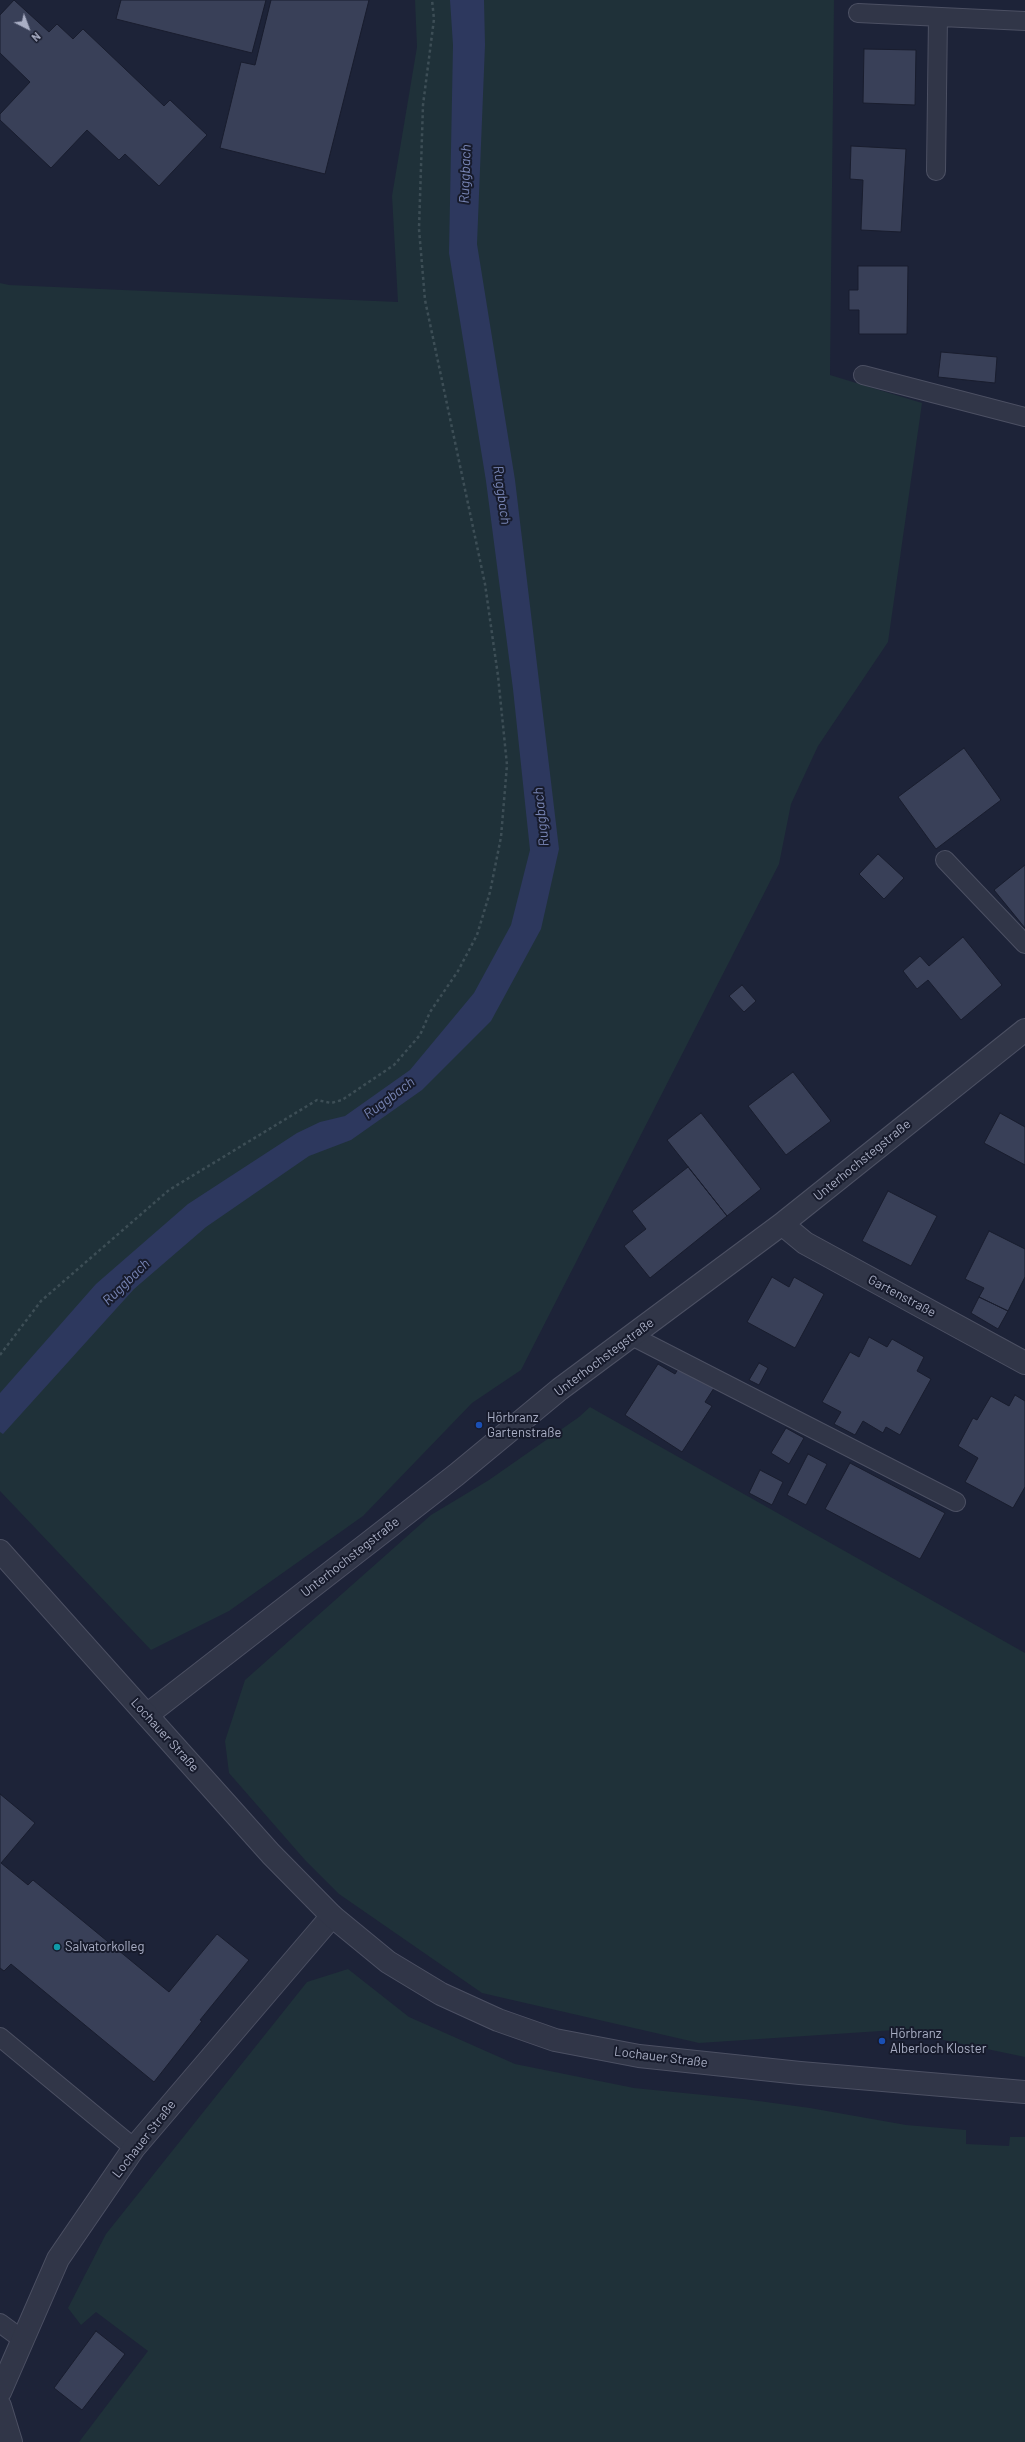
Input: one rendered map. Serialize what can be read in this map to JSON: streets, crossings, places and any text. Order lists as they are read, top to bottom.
{
  "streets": {
    "street": ["Unterhochstegstraße", "Gartenstraße", "Lochauer Straße"]
  },
  "crossings": [
    ["Unterhochstegstraße", "Gartenstraße"],
    ["Unterhochstegstraße", "Lochauer Straße"]
  ],
  "water": ["Ruggbach"],
  "places": ["Hörbranz Gartenstraße", "Salvatorkolleg", "Hörbranz Alberloch Kloster"],
  "north": "bottom right"
}
